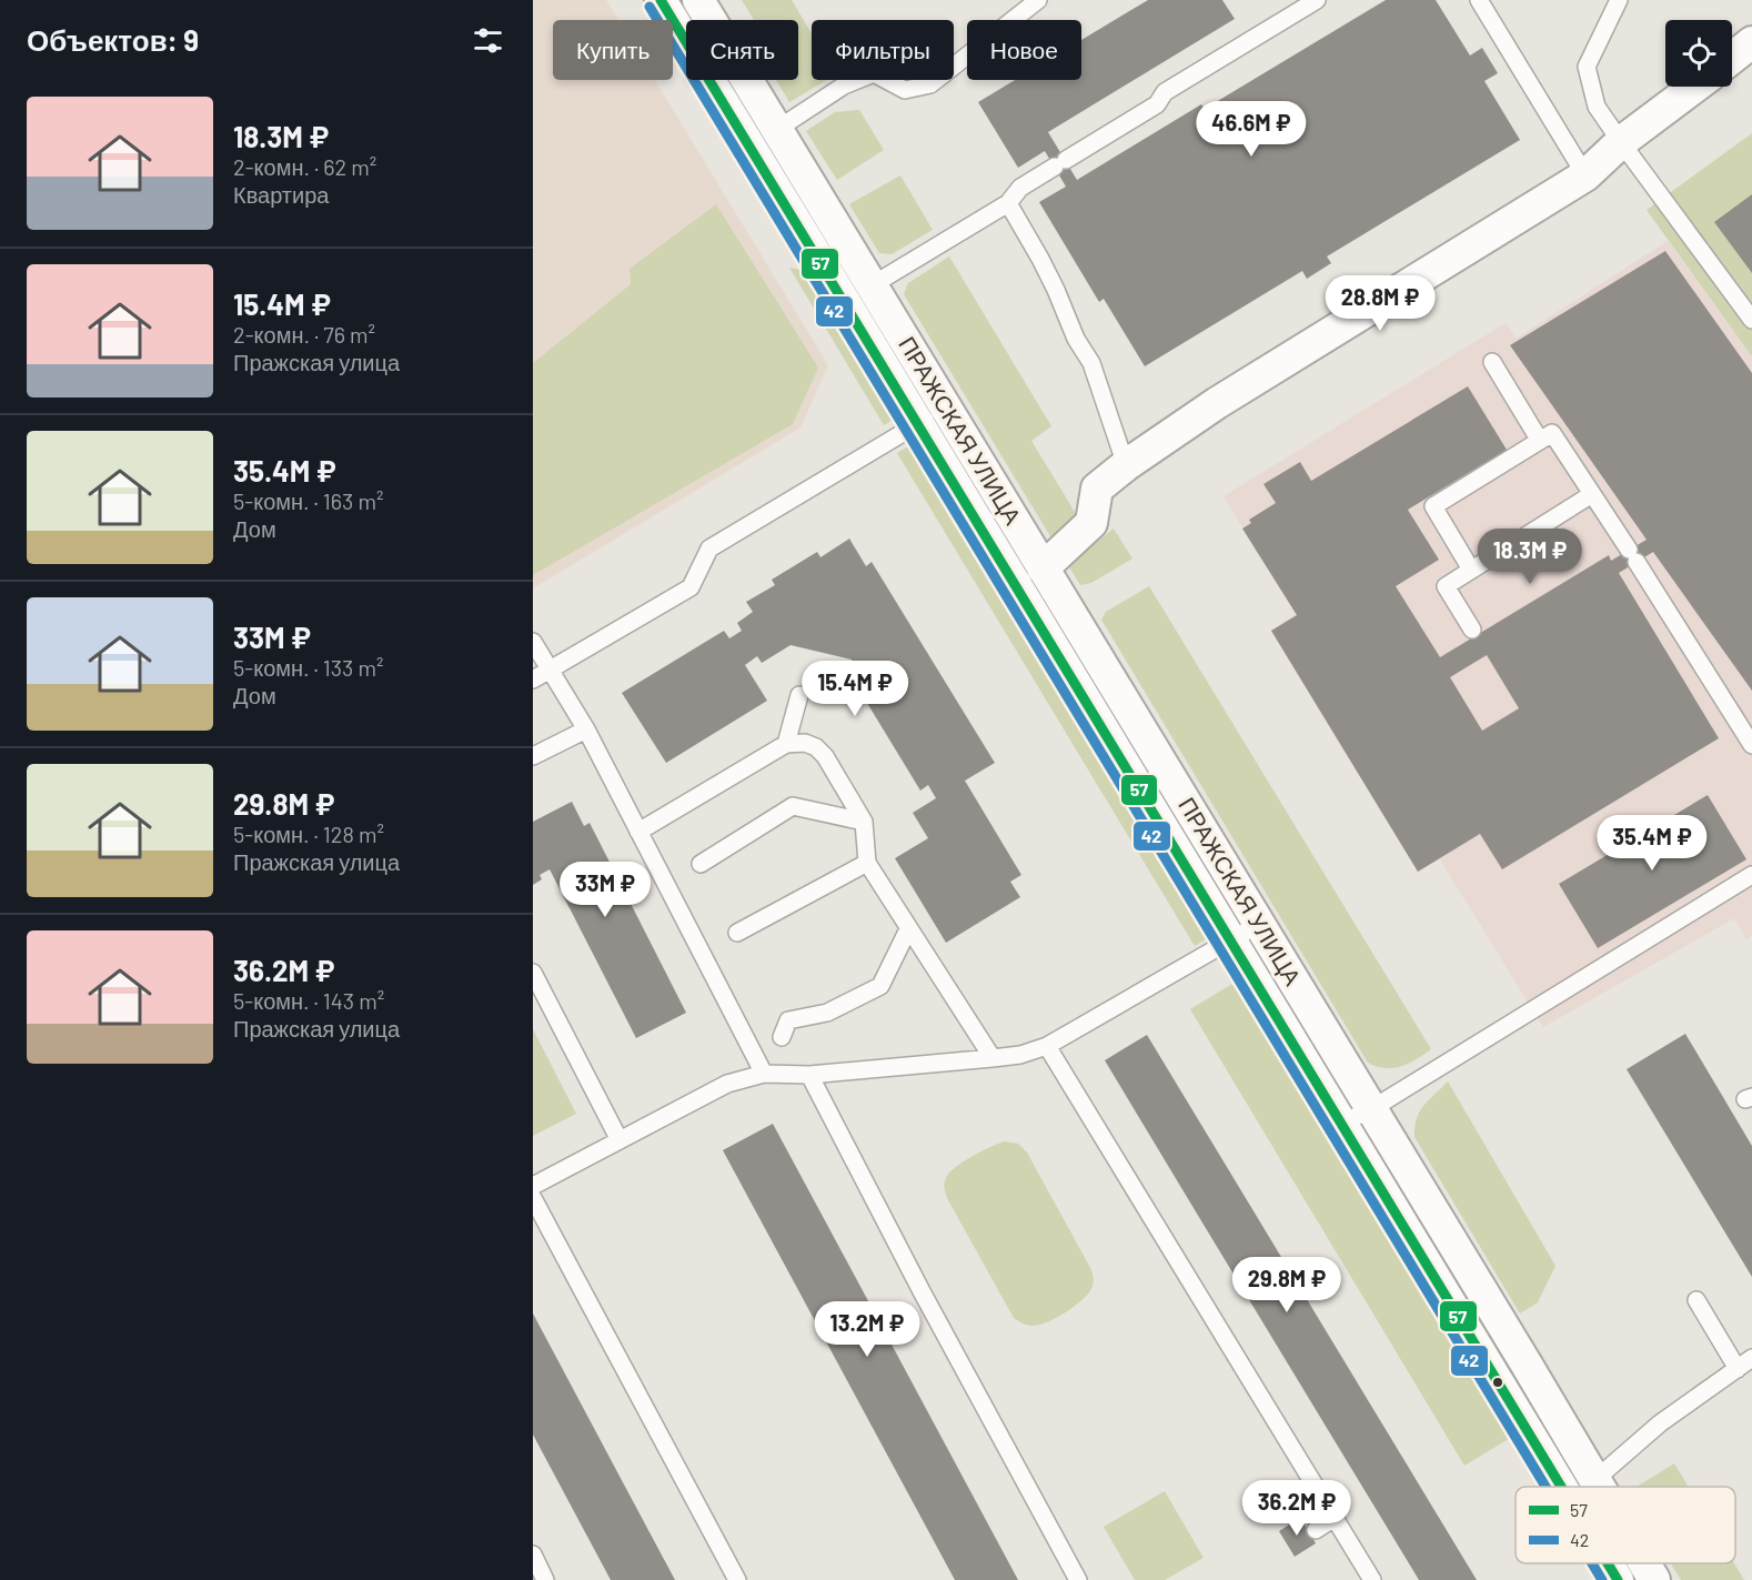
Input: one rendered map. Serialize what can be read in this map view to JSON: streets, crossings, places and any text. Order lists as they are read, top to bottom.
{
  "streets": {
    "street": ["ПРАЖСКАЯ УЛИЦА"]
  },
  "lines": ["transit line 57", "transit line 42"],
  "legend": ["57", "42"],
  "page": {
    "heading": "Объектов: 9",
    "chip": [
      "Купить",
      "Снять",
      "Фильтры",
      "Новое"
    ],
    "list": [
      {
        "name": "18.3M ₽",
        "note": "2-комн. · 62 m² · Квартира"
      },
      {
        "name": "15.4M ₽",
        "note": "2-комн. · 76 m² · Пражская улица"
      },
      {
        "name": "35.4M ₽",
        "note": "5-комн. · 163 m² · Дом"
      },
      {
        "name": "33M ₽",
        "note": "5-комн. · 133 m² · Дом"
      },
      {
        "name": "29.8M ₽",
        "note": "5-комн. · 128 m² · Пражская улица"
      },
      {
        "name": "36.2M ₽",
        "note": "5-комн. · 143 m² · Пражская улица"
      }
    ],
    "price": [
      "46.6M ₽",
      "28.8M ₽",
      "18.3M ₽",
      "15.4M ₽",
      "35.4M ₽",
      "33M ₽",
      "29.8M ₽",
      "13.2M ₽",
      "36.2M ₽"
    ]
  }
}
